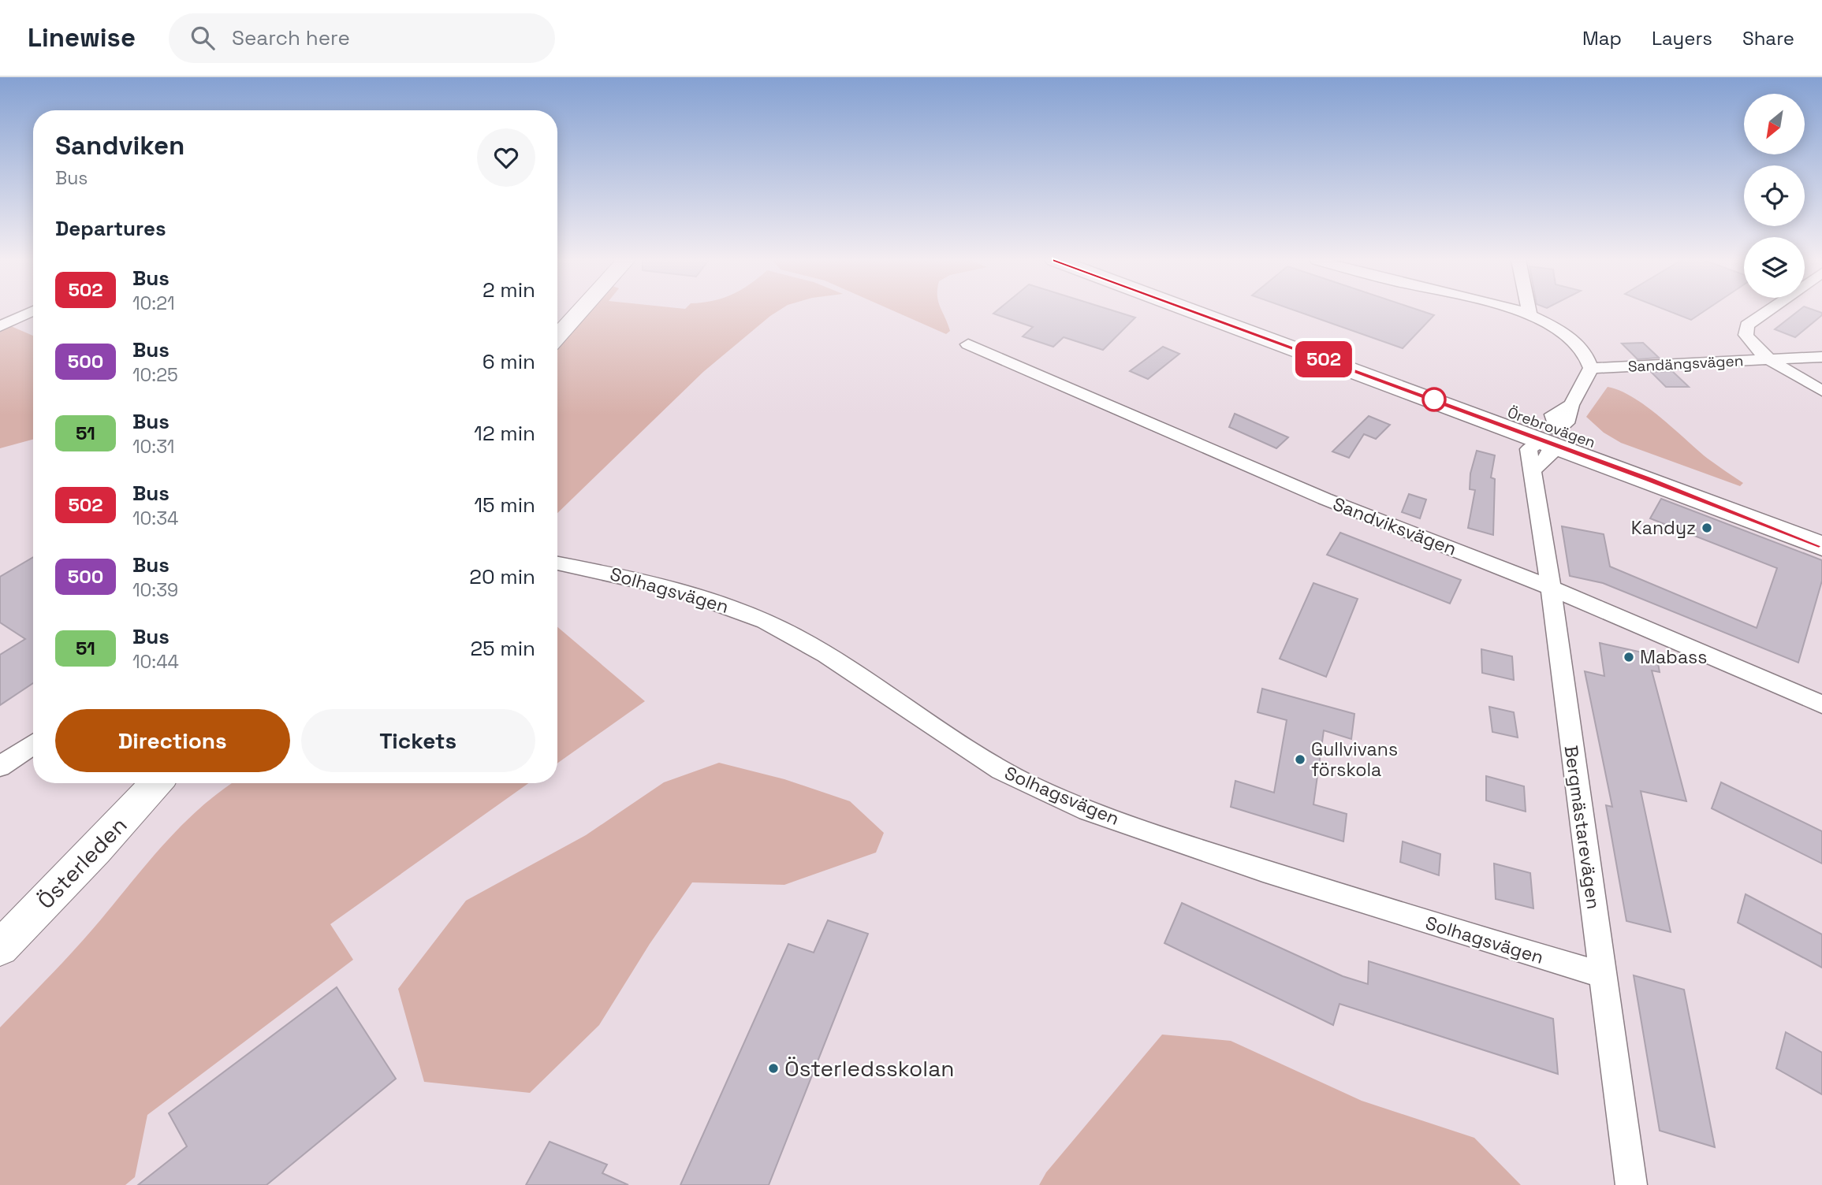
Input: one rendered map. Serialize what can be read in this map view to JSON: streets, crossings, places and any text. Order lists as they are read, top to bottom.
{
  "streets": {
    "highway": ["Örebrovägen"],
    "main road": ["Österleden"],
    "street": [
      "Sandängsvägen",
      "Sandviksvägen",
      "Solhagsvägen",
      "Bergmästarevägen"
    ]
  },
  "crossings": [
    ["Örebrovägen", "Bergmästarevägen"],
    ["Sandviksvägen", "Bergmästarevägen"],
    ["Solhagsvägen", "Bergmästarevägen"]
  ],
  "places": [
    "Kandyz",
    "Mabass",
    "Gullvivans förskola",
    "Österledsskolan"
  ],
  "lines": ["bus line 502"],
  "north": "bottom left",
  "page": {
    "header": "Linewise",
    "search": "Search here",
    "nav": ["Map", "Layers", "Share"],
    "on_map": "502",
    "heading": [
      ["Sandviken", "Bus"],
      "Departures"
    ],
    "list": [
      {
        "mark": "502",
        "name": "Bus",
        "note": "10:21",
        "value": "2 min"
      },
      {
        "mark": "500",
        "name": "Bus",
        "note": "10:25",
        "value": "6 min"
      },
      {
        "mark": "51",
        "name": "Bus",
        "note": "10:31",
        "value": "12 min"
      },
      {
        "mark": "502",
        "name": "Bus",
        "note": "10:34",
        "value": "15 min"
      },
      {
        "mark": "500",
        "name": "Bus",
        "note": "10:39",
        "value": "20 min"
      },
      {
        "mark": "51",
        "name": "Bus",
        "note": "10:44",
        "value": "25 min"
      }
    ],
    "buttons": ["Directions", "Tickets"]
  }
}
